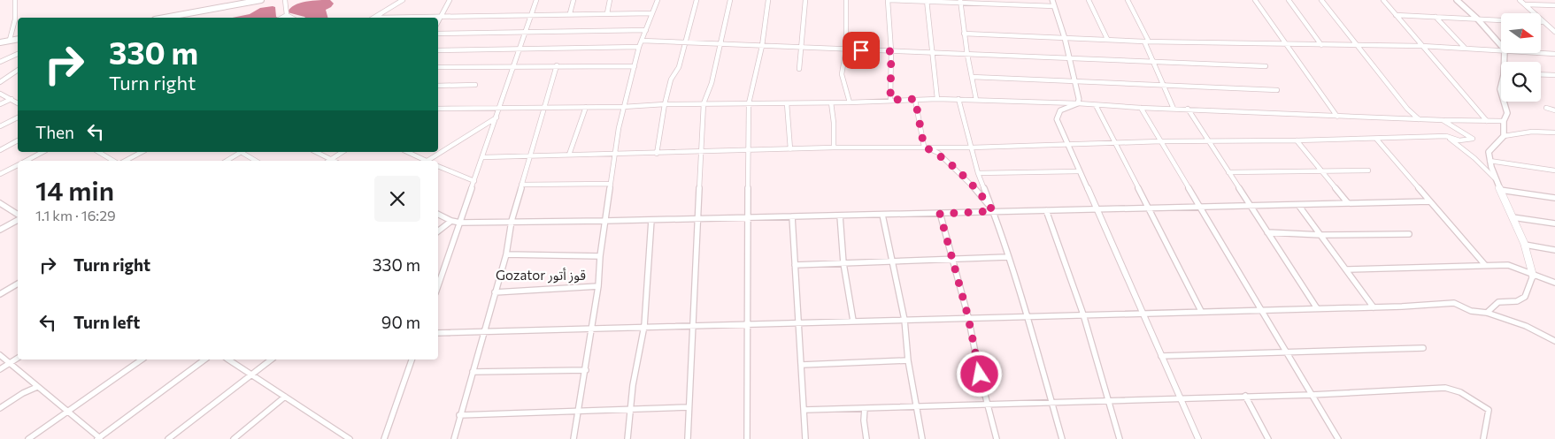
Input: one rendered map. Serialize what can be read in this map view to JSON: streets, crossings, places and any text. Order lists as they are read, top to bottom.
{
  "districts": ["Gozator قوز أتور"],
  "north": "right",
  "page": {
    "turn": ["330 m", "Turn right"],
    "then": "Then",
    "heading": ["14 min", "1.1 km · 16:29"],
    "list": [
      {
        "name": "Turn right",
        "value": "330 m"
      },
      {
        "name": "Turn left",
        "value": "90 m"
      }
    ]
  }
}
